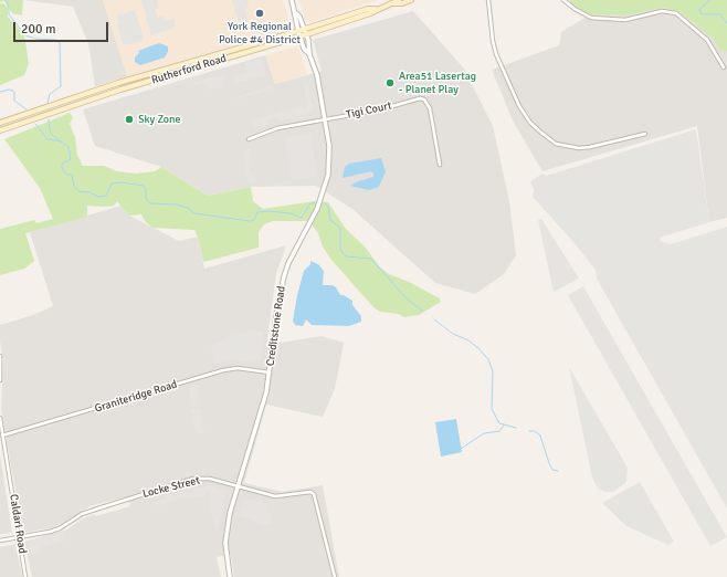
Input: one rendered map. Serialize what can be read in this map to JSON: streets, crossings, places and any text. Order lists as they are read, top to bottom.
{
  "streets": {
    "main road": ["Rutherford Road"],
    "street": [
      "Tigi Court",
      "Creditstone Road",
      "Graniteridge Road",
      "Locke Street",
      "Caldari Road"
    ]
  },
  "crossings": [
    ["Rutherford Road", "Creditstone Road"],
    ["Tigi Court", "Creditstone Road"],
    ["Creditstone Road", "Graniteridge Road"],
    ["Creditstone Road", "Locke Street"],
    ["Graniteridge Road", "Caldari Road"],
    ["Locke Street", "Caldari Road"]
  ],
  "places": ["York Regional Police #4 District", "Area51 Lasertag - Planet Play", "Sky Zone"],
  "scale_bar": "200 m"
}
